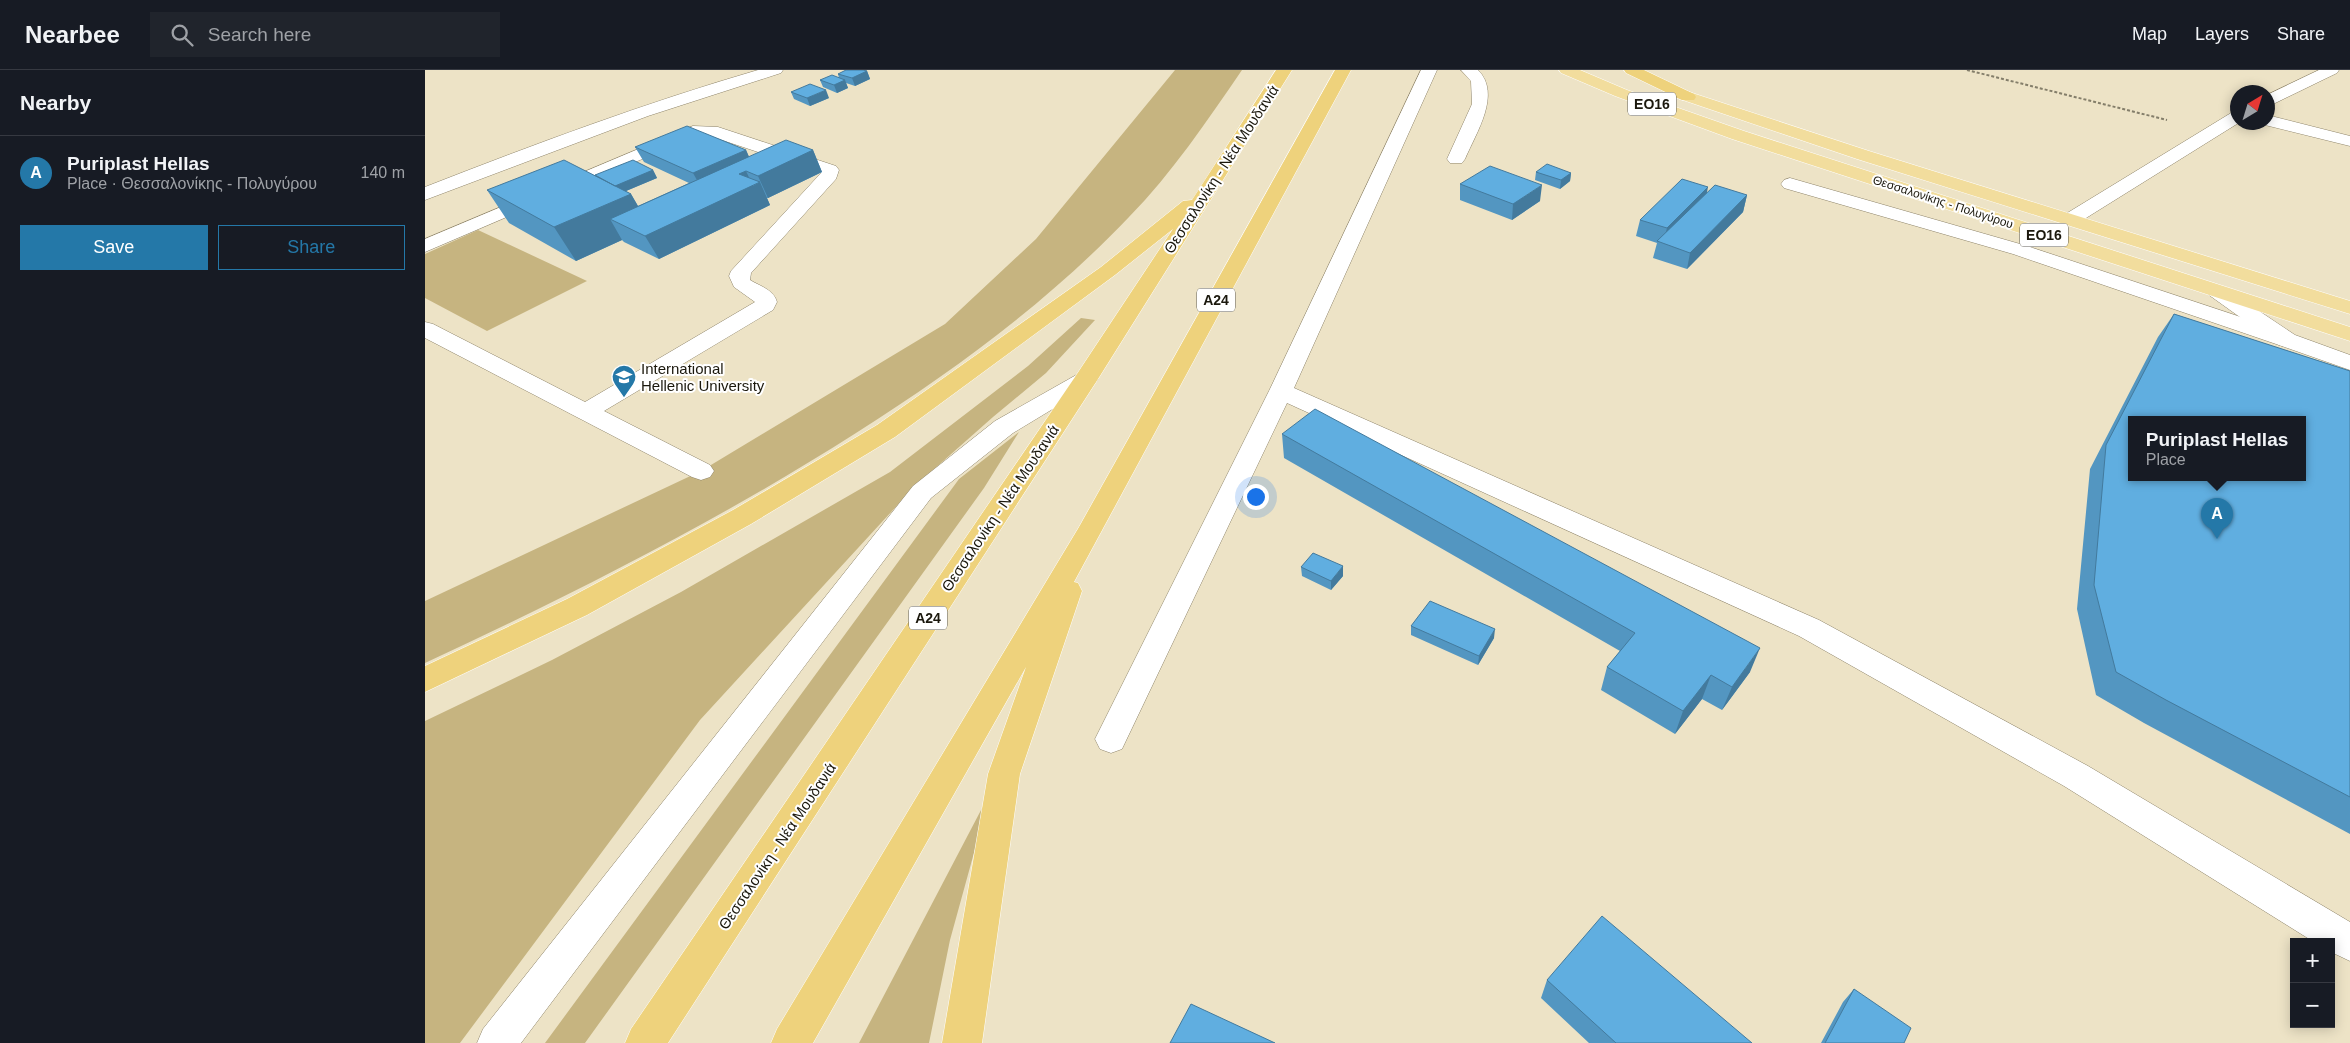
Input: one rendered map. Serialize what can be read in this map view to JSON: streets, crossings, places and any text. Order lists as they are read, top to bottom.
{
  "streets": {
    "highway": ["Θεσσαλονίκη - Νέα Μουδανιά", "Α24"],
    "main road": ["ΕΟ16", "Θεσσαλονίκης - Πολυγύρου"]
  },
  "places": {
    "school or university": ["International Hellenic University"]
  },
  "north": "top right",
  "page": {
    "header": "Nearbee",
    "search": "Search here",
    "nav": ["Map", "Layers", "Share"],
    "heading": "Nearby",
    "list": [
      {
        "mark": "A",
        "name": "Puriplast Hellas",
        "note": "Place · Θεσσαλονίκης - Πολυγύρου",
        "value": "140 m"
      }
    ],
    "buttons": ["Save", "Share"],
    "popup": ["Puriplast Hellas", "Place"],
    "pins": "A",
    "map_buttons": ["+", "−"]
  }
}
